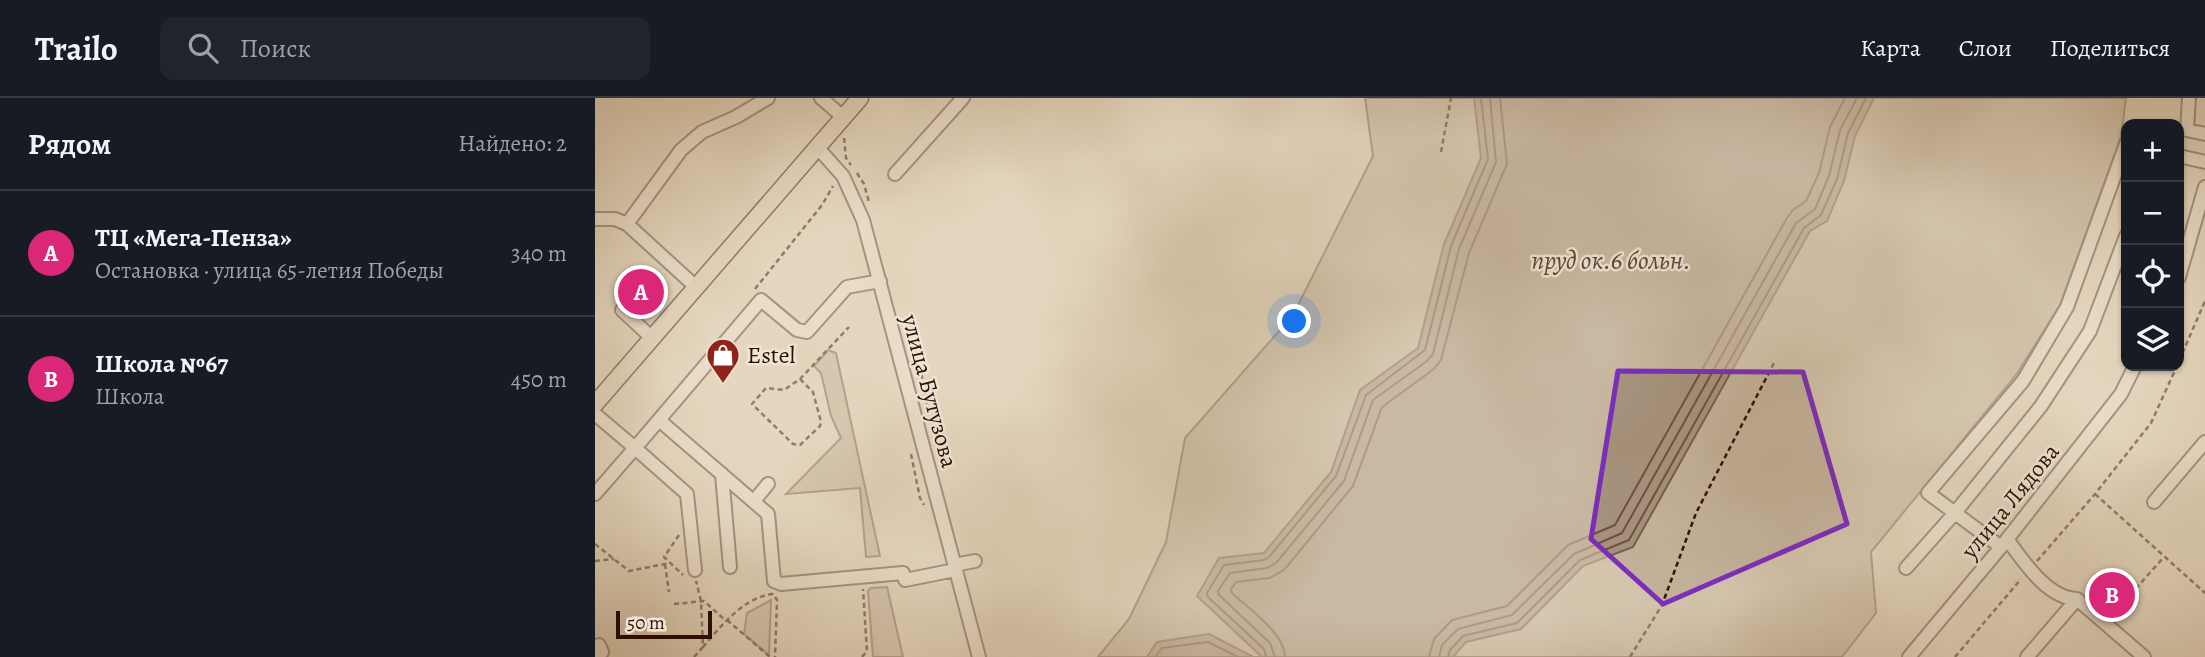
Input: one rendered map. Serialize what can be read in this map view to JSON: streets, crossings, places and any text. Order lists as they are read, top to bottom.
{
  "streets": {
    "street": ["улица Бутузова", "улица Лядова"]
  },
  "water": ["пруд ок.6 больн."],
  "places": {
    "shop": ["Estel"]
  },
  "scale_bar": "50 m",
  "page": {
    "header": "Trailo",
    "search": "Поиск",
    "nav": ["Карта", "Слои", "Поделиться"],
    "heading": ["Рядом", "Найдено: 2"],
    "map_buttons": ["+", "−"],
    "list": [
      {
        "mark": "A",
        "name": "ТЦ «Мега-Пенза»",
        "note": "Остановка · улица 65-летия Победы",
        "value": "340 m"
      },
      {
        "mark": "B",
        "name": "Школа №67",
        "note": "Школа",
        "value": "450 m"
      }
    ],
    "pins": ["A", "B"],
    "scale": "50 m"
  }
}
